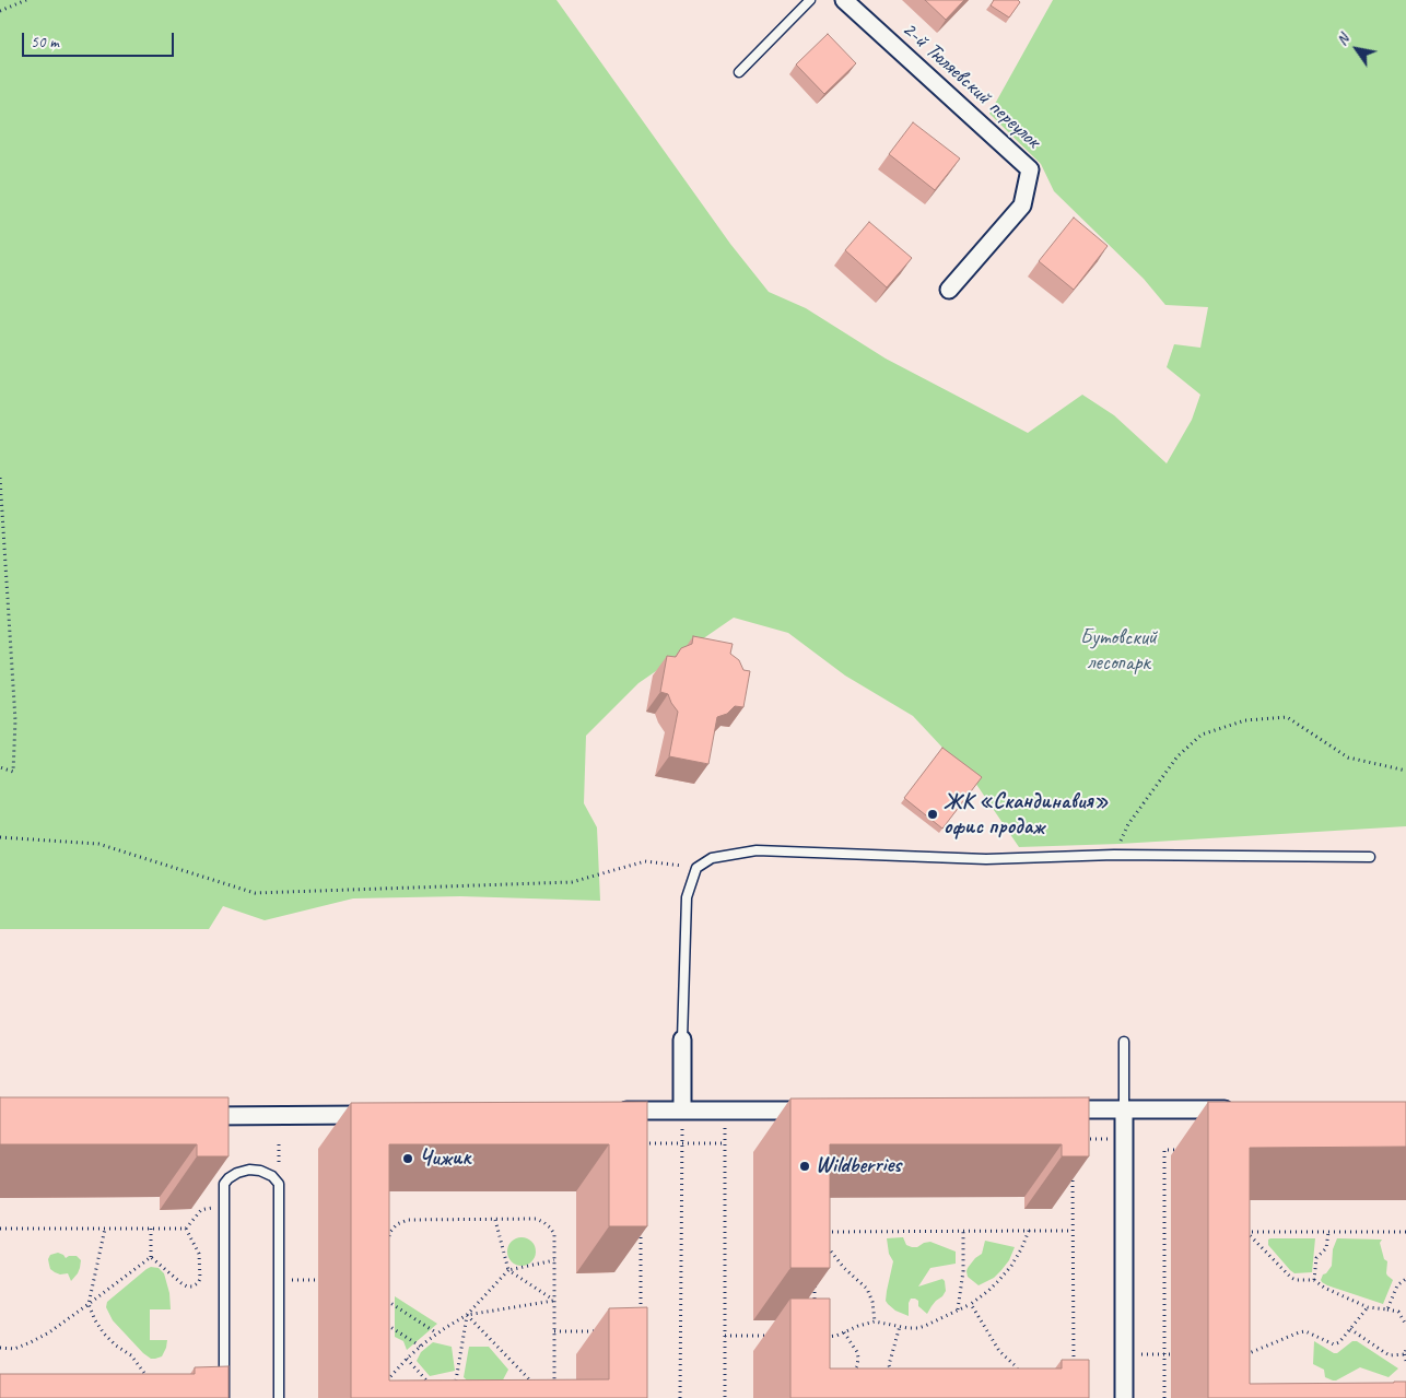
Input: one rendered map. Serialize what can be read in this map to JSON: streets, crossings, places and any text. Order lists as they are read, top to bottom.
{
  "streets": {
    "street": ["2-й Тюляевский переулок"]
  },
  "parks": ["Бутовский лесопарк"],
  "places": ["ЖК «Скандинавия» офис продаж", "Чижик", "Wildberries"],
  "scale_bar": "50 m",
  "north": "top left"
}
